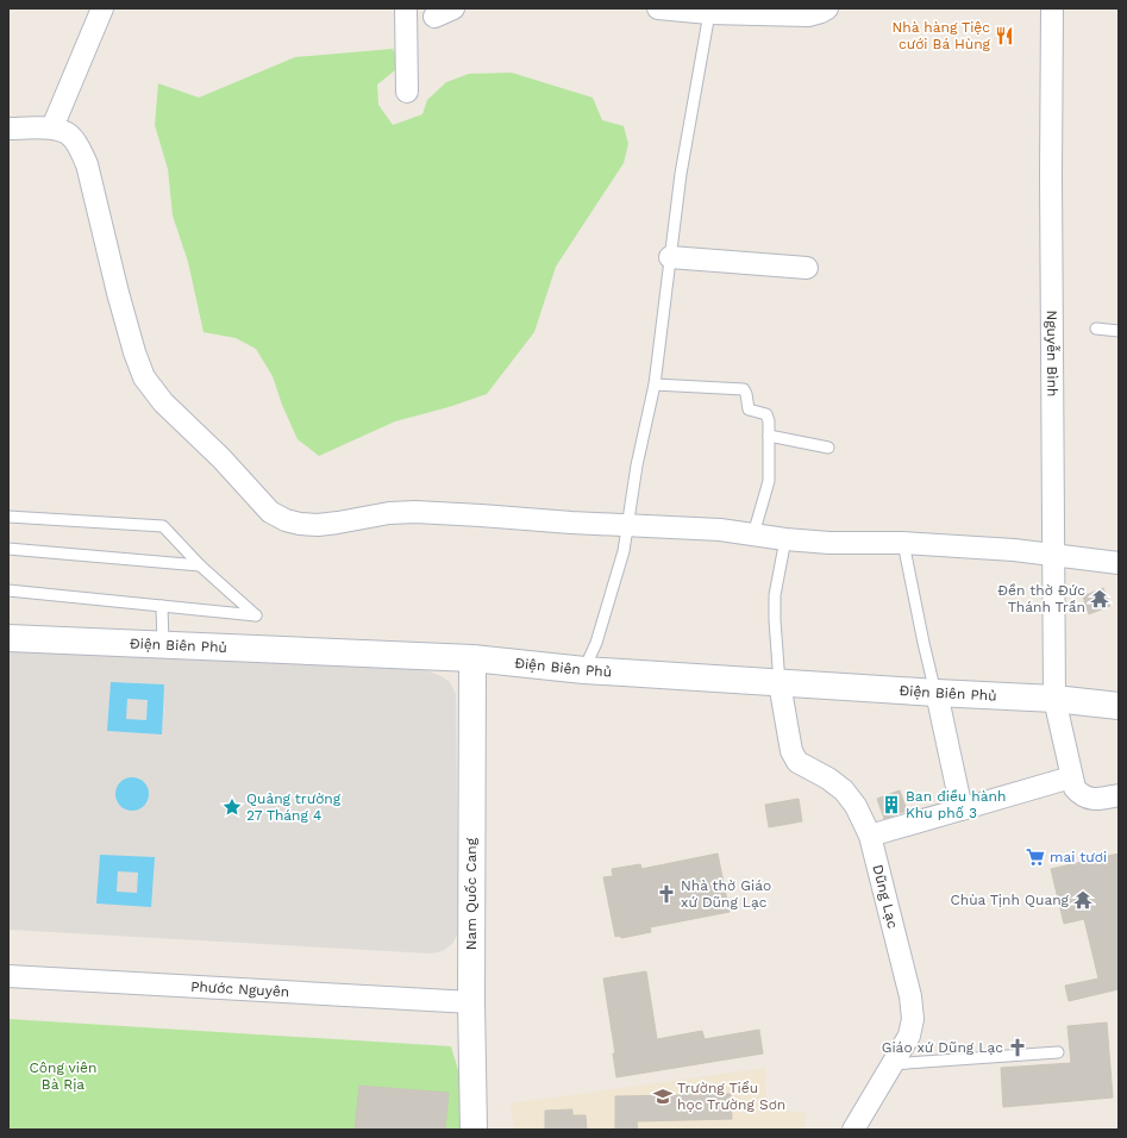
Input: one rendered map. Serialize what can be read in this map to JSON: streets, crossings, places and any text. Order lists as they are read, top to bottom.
{
  "streets": {
    "street": [
      "Nguyễn Bình",
      "Điện Biên Phủ",
      "Nam Quốc Cang",
      "Dũng Lạc",
      "Phước Nguyên"
    ]
  },
  "crossings": [
    ["Nguyễn Bình", "Điện Biên Phủ"],
    ["Điện Biên Phủ", "Nam Quốc Cang"],
    ["Điện Biên Phủ", "Dũng Lạc"],
    ["Nam Quốc Cang", "Phước Nguyên"]
  ],
  "parks": ["Công viên Bà Rịa"],
  "places": {
    "restaurant": ["Nhà hàng Tiệc cưới Bá Hùng"],
    "temple": ["Đền thờ Đức Thánh Trần", "Chùa Tịnh Quang"],
    "building": ["Ban điều hành Khu phố 3"],
    "place": ["Quảng trường 27 Tháng 4"],
    "supermarket": ["mai tươi"],
    "church": ["Nhà thờ Giáo xứ Dũng Lạc", "Giáo xứ Dũng Lạc"],
    "school or university": ["Trường Tiểu học Trường Sơn"]
  }
}
